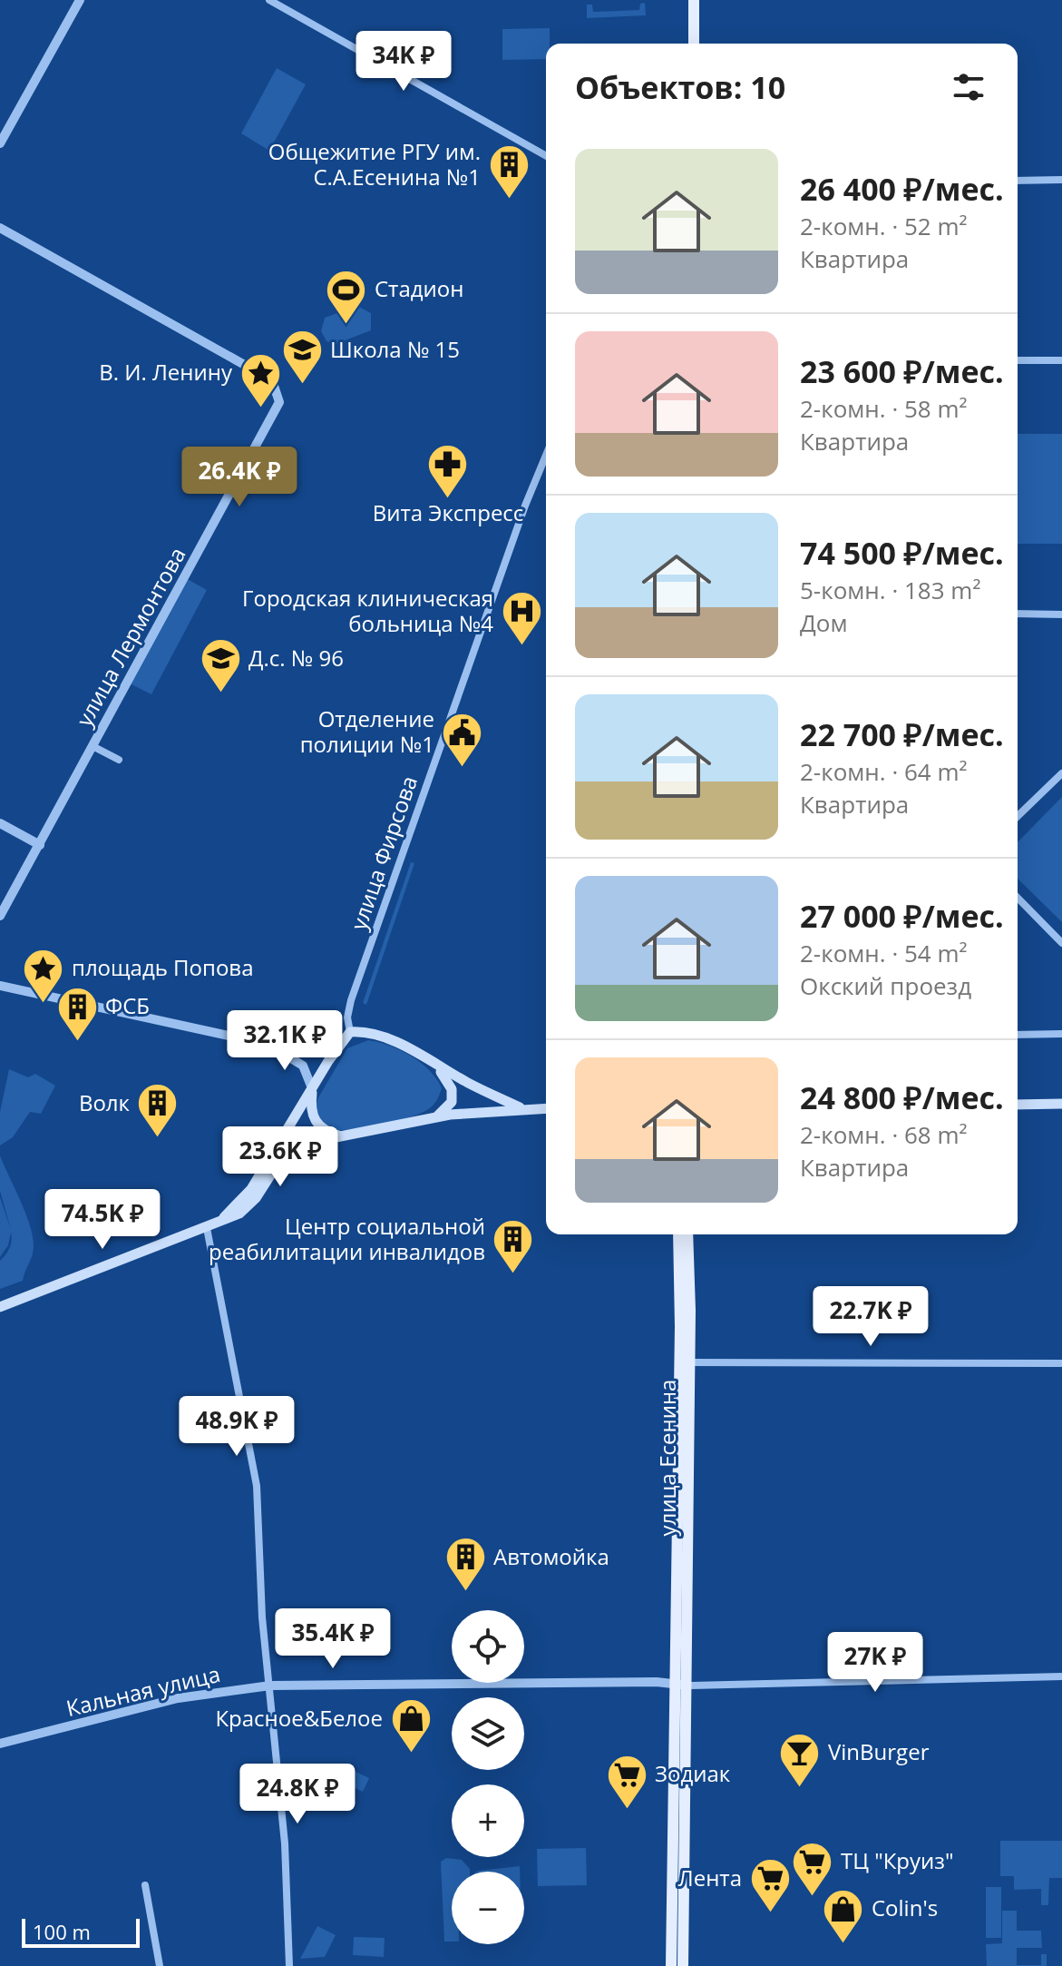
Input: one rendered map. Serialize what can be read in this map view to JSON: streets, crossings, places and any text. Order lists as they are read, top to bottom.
{
  "streets": {
    "main road": ["улица Есенина"],
    "street": ["улица Лермонтова", "улица Фирсова", "Кальная улица"]
  },
  "crossings": [
    ["улица Есенина", "Кальная улица"]
  ],
  "places": {
    "building": [
      "Общежитие РГУ им. С.А.Есенина №1",
      "ФСБ",
      "Волк",
      "Центр социальной реабилитации инвалидов",
      "Автомойка"
    ],
    "sports": ["Стадион"],
    "school or university": ["Школа № 15", "Д.с. № 96"],
    "place": ["В. И. Ленину", "площадь Попова"],
    "pharmacy": ["Вита Экспресс"],
    "hospital": ["Городская клиническая больница №4"],
    "public building": ["Отделение полиции №1"],
    "shop": ["Красное&Белое", "Colin's"],
    "bar": ["VinBurger"],
    "supermarket": ["Зодиак", "ТЦ \"Круиз\"", "Лента"]
  },
  "scale_bar": "100 m",
  "page": {
    "price": [
      "34K ₽",
      "26.4K ₽",
      "32.1K ₽",
      "23.6K ₽",
      "74.5K ₽",
      "22.7K ₽",
      "48.9K ₽",
      "35.4K ₽",
      "27K ₽",
      "24.8K ₽"
    ],
    "heading": "Объектов: 10",
    "list": [
      {
        "name": "26 400 ₽/мес.",
        "note": "2-комн. · 52 m² · Квартира"
      },
      {
        "name": "23 600 ₽/мес.",
        "note": "2-комн. · 58 m² · Квартира"
      },
      {
        "name": "74 500 ₽/мес.",
        "note": "5-комн. · 183 m² · Дом"
      },
      {
        "name": "22 700 ₽/мес.",
        "note": "2-комн. · 64 m² · Квартира"
      },
      {
        "name": "27 000 ₽/мес.",
        "note": "2-комн. · 54 m² · Окский проезд"
      },
      {
        "name": "24 800 ₽/мес.",
        "note": "2-комн. · 68 m² · Квартира"
      }
    ],
    "map_buttons": ["+", "−"],
    "scale": "100 m"
  }
}
